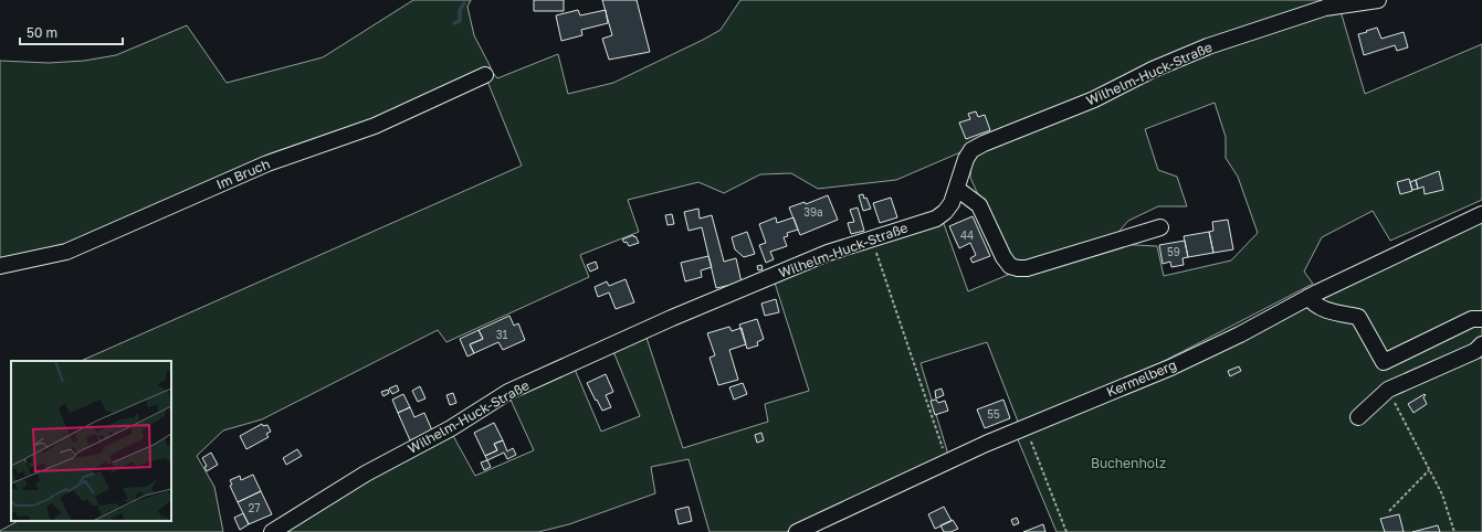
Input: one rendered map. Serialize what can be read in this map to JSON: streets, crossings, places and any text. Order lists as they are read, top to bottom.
{
  "streets": {
    "street": ["Wilhelm-Huck-Straße", "Im Bruch", "Kermelberg"]
  },
  "parks": ["Buchenholz"],
  "house_numbers": [
    "39a",
    "44",
    "59",
    "31",
    "55",
    "27"
  ],
  "scale_bar": "50 m"
}
